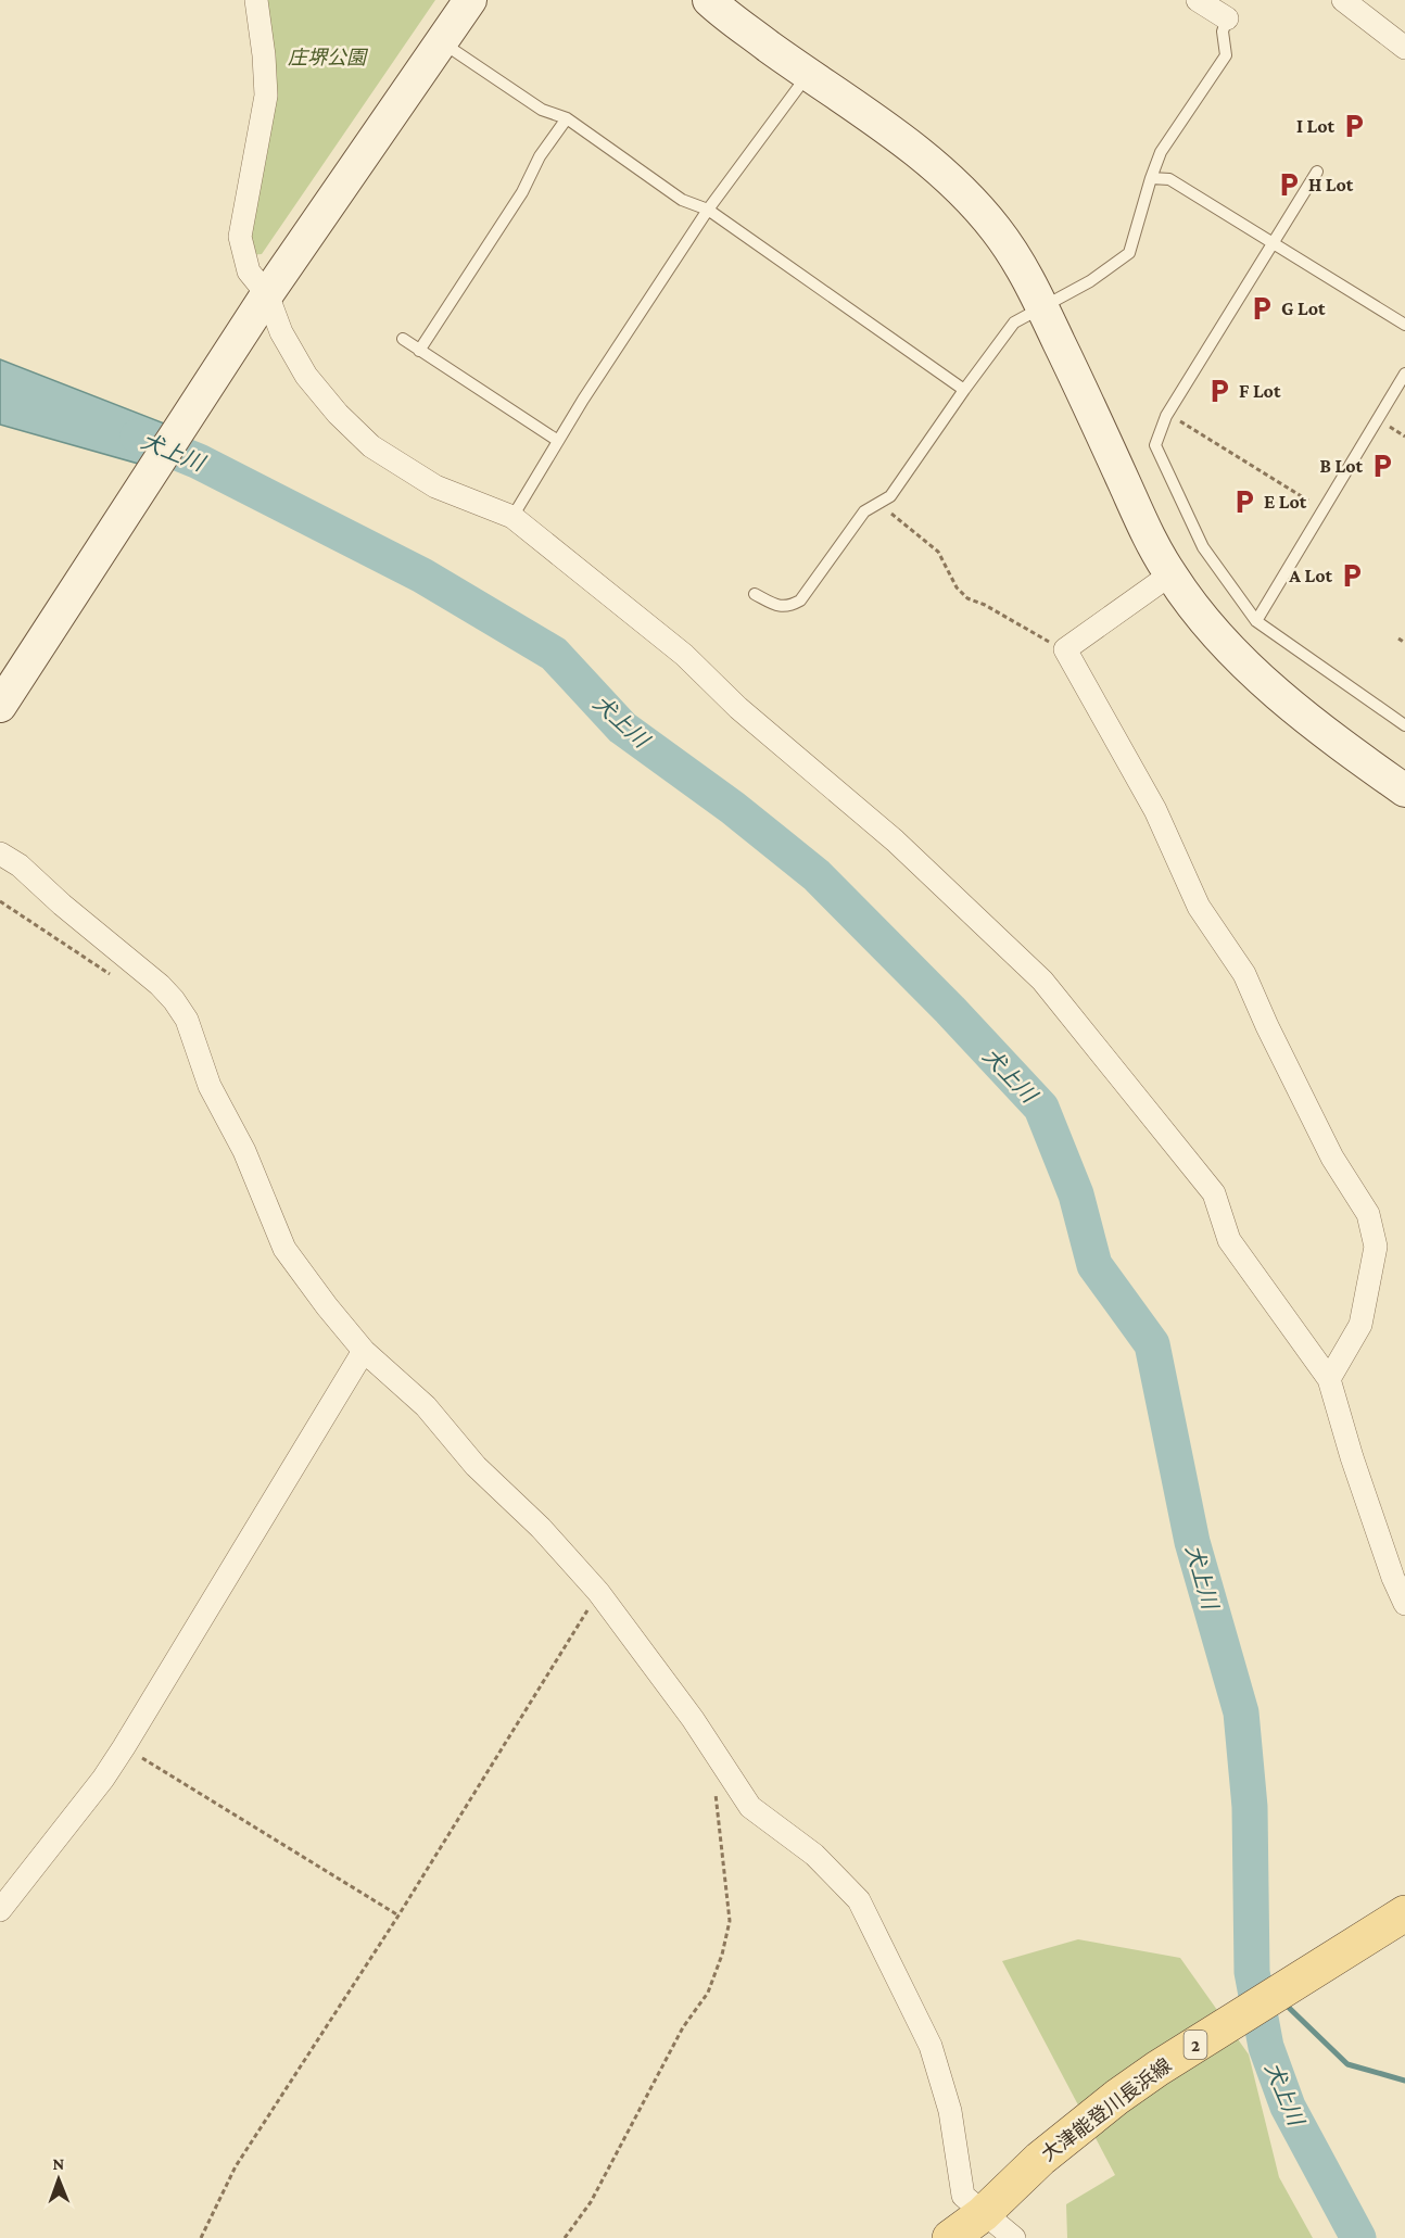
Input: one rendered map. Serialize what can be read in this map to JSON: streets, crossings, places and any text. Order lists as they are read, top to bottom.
{
  "streets": {
    "main road": ["2", "大津能登川長浜線"]
  },
  "water": ["犬上川"],
  "parks": ["庄堺公園"],
  "places": {
    "parking": [
      "I Lot",
      "H Lot",
      "G Lot",
      "F Lot",
      "B Lot",
      "E Lot",
      "A Lot"
    ]
  },
  "north": "top"
}
